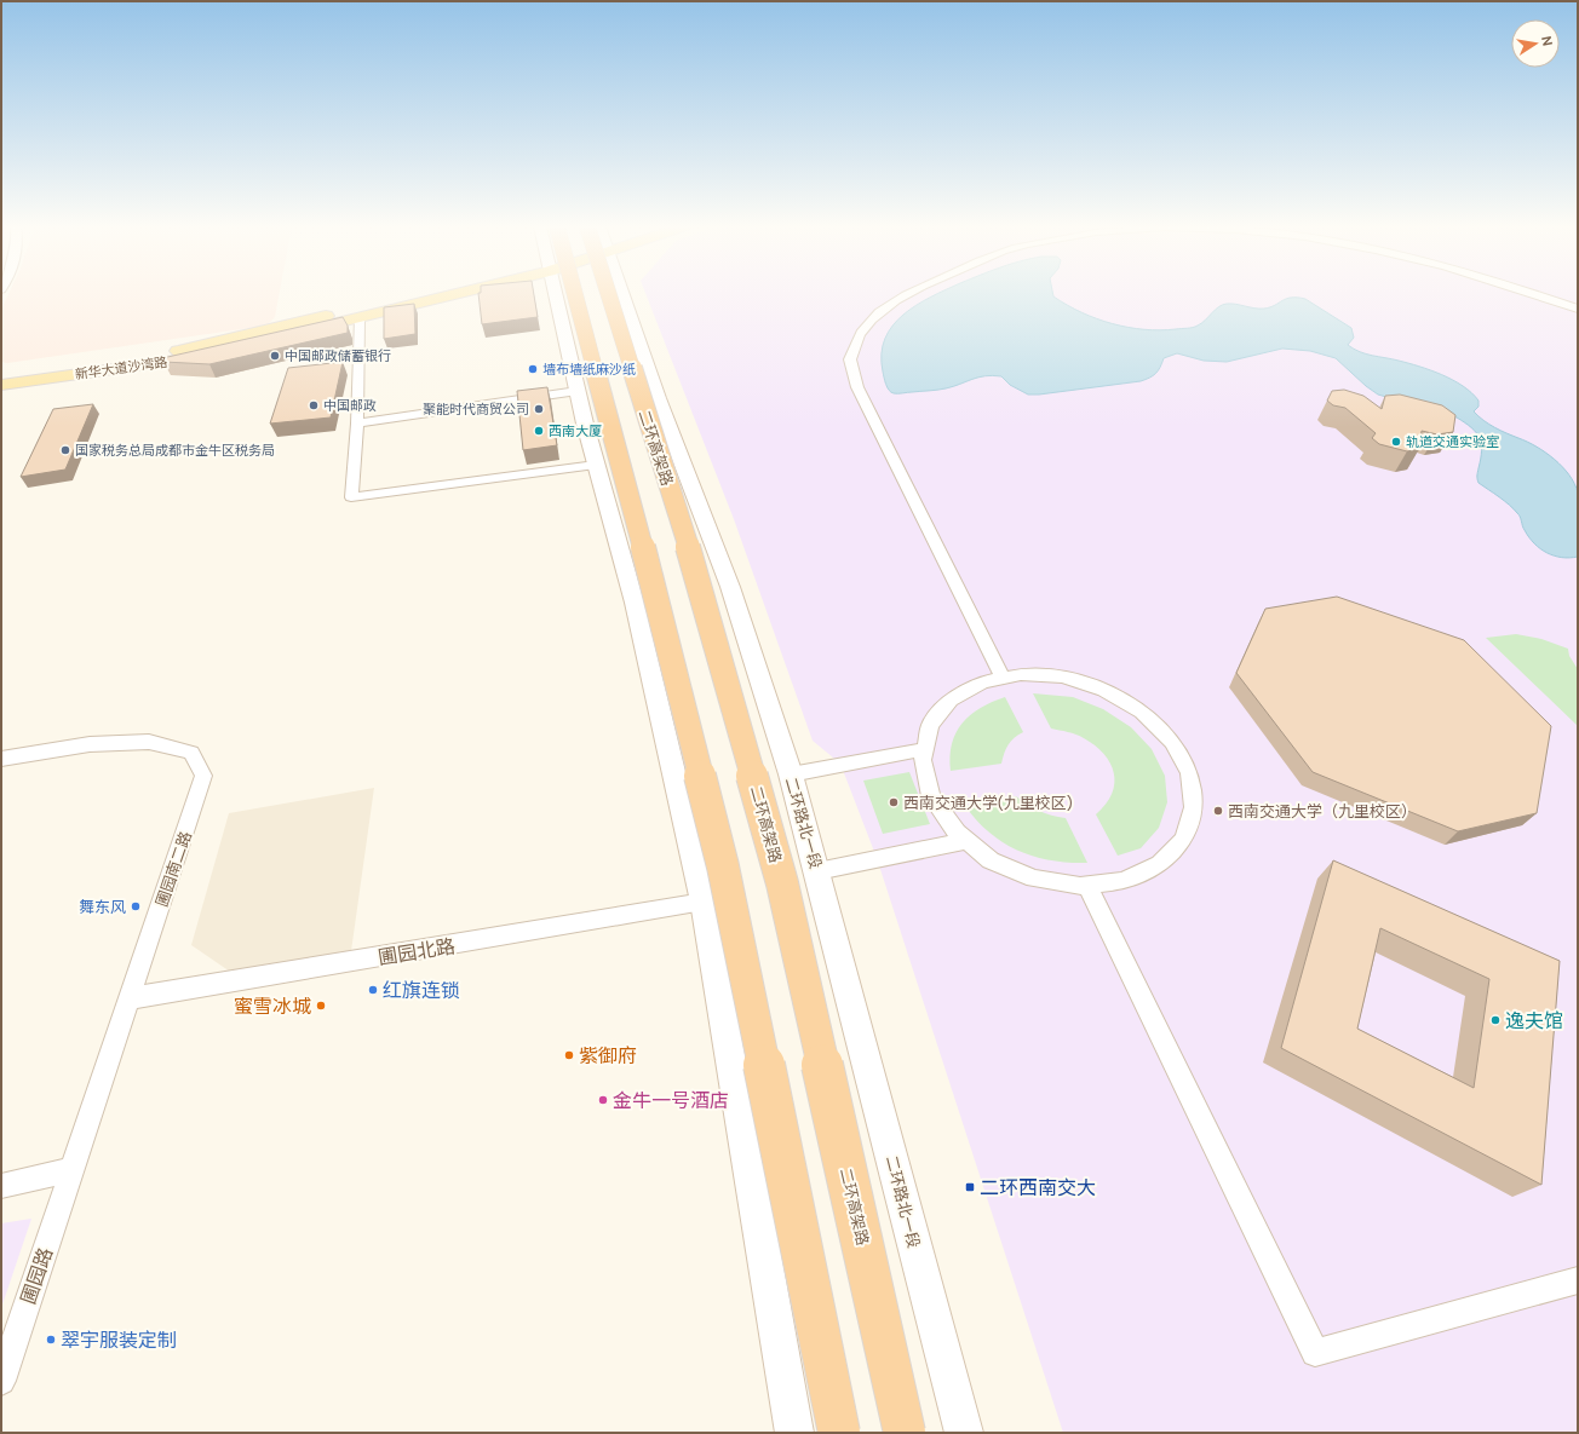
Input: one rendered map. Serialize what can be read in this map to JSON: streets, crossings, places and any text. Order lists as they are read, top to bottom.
{
  "streets": {
    "highway": ["二环高架路"],
    "main road": ["新华大道沙湾路", "二环路北一段"],
    "street": ["圃园南二路", "圃园北路", "圃园路"]
  },
  "crossings": [
    ["圃园南二路", "圃园北路"],
    ["圃园南二路", "圃园路"]
  ],
  "places": {
    "other": [
      "中国邮政储蓄银行",
      "墙布墙纸麻沙纸",
      "中国邮政",
      "聚能时代商贸公司",
      "西南大厦",
      "轨道交通实验室",
      "国家税务总局成都市金牛区税务局",
      "西南交通大学(九里校区)",
      "西南交通大学（九里校区）",
      "舞东风",
      "红旗连锁",
      "蜜雪冰城",
      "逸夫馆",
      "紫御府",
      "金牛一号酒店",
      "翠宇服装定制"
    ],
    "transit": ["二环西南交大"]
  },
  "north": "right"
}
